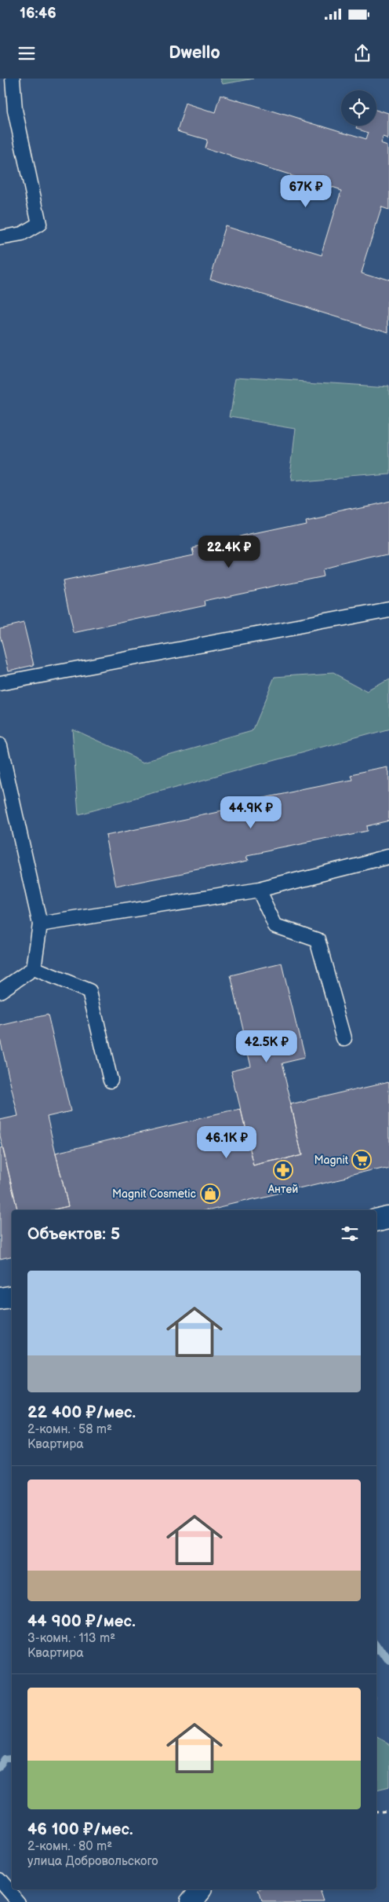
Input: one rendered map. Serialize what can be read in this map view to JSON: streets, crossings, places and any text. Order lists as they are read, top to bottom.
{
  "places": {
    "supermarket": ["Magnit"],
    "pharmacy": ["Антей"],
    "shop": ["Magnit Cosmetic"]
  },
  "page": {
    "status": "16:46",
    "header": "Dwello",
    "price": [
      "67K ₽",
      "22.4K ₽",
      "44.9K ₽",
      "42.5K ₽",
      "46.1K ₽"
    ],
    "heading": "Объектов: 5",
    "list": [
      {
        "name": "22 400 ₽/мес.",
        "note": "2-комн. · 58 m² · Квартира"
      },
      {
        "name": "44 900 ₽/мес.",
        "note": "3-комн. · 113 m² · Квартира"
      },
      {
        "name": "46 100 ₽/мес.",
        "note": "2-комн. · 80 m² · улица Добровольского"
      }
    ]
  }
}
